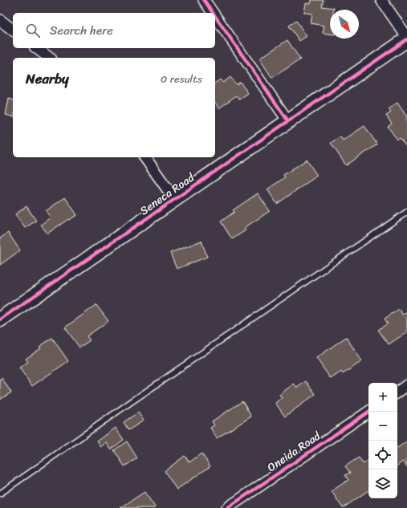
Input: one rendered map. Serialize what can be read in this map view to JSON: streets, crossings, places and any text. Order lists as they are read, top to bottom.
{
  "streets": {
    "street": ["Seneca Road", "Oneida Road"]
  },
  "north": "bottom right",
  "page": {
    "search": "Search here",
    "heading": ["Nearby", "0 results"],
    "map_buttons": ["+", "−"]
  }
}
